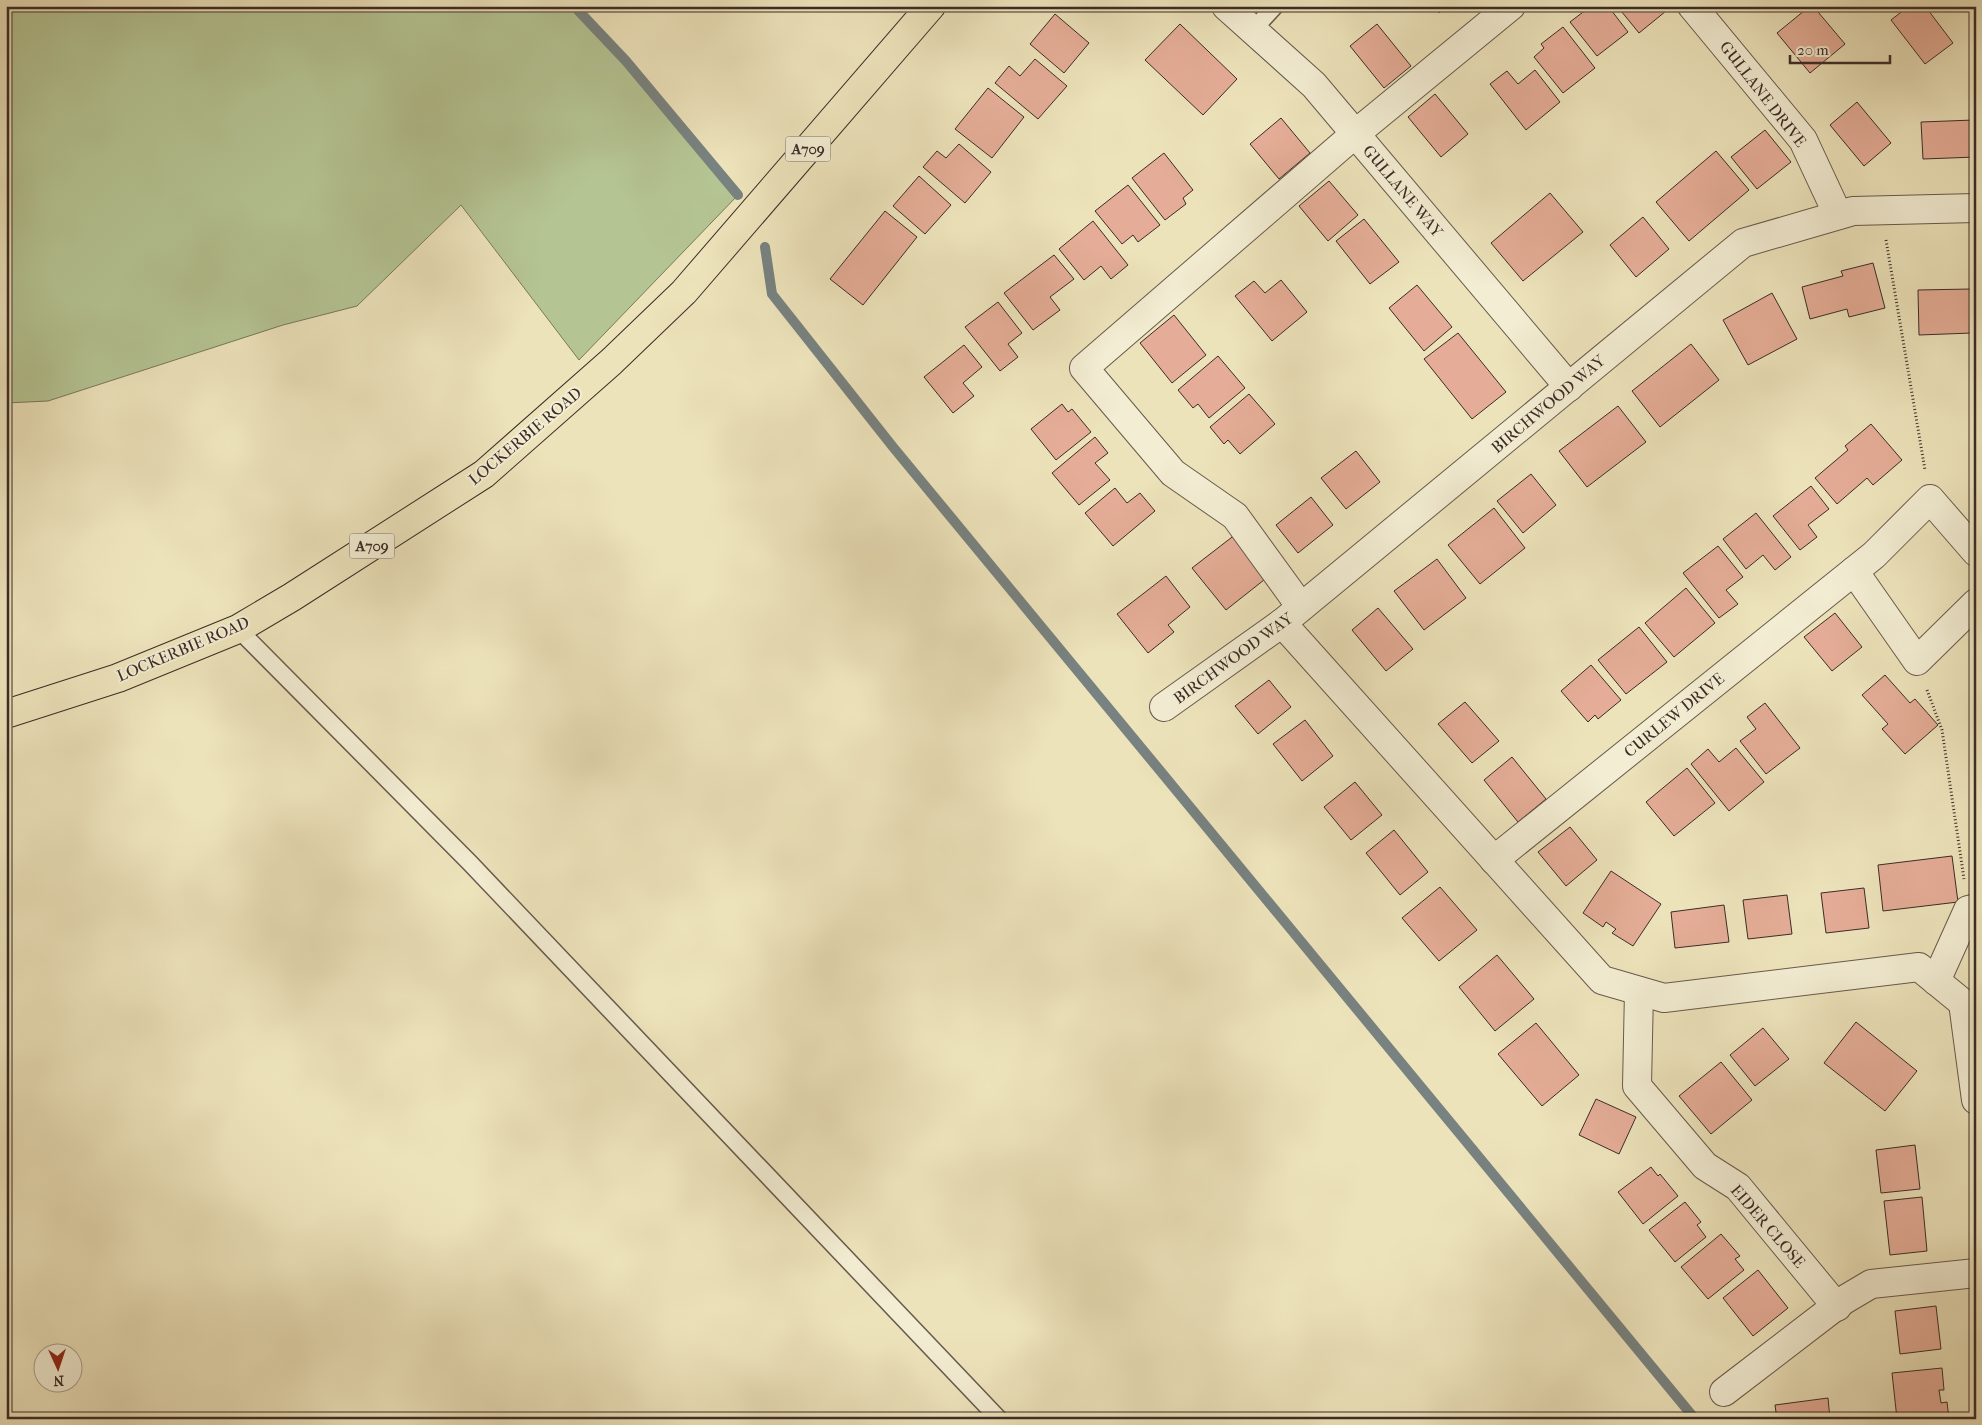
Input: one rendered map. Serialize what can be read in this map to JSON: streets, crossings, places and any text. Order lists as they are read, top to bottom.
{
  "streets": {
    "main road": ["A709", "LOCKERBIE ROAD"],
    "street": [
      "GULLANE DRIVE",
      "GULLANE WAY",
      "BIRCHWOOD WAY",
      "CURLEW DRIVE",
      "EIDER CLOSE"
    ]
  },
  "crossings": [
    ["GULLANE DRIVE", "BIRCHWOOD WAY"],
    ["GULLANE WAY", "BIRCHWOOD WAY"]
  ],
  "scale_bar": "20 m",
  "north": "bottom"
}
